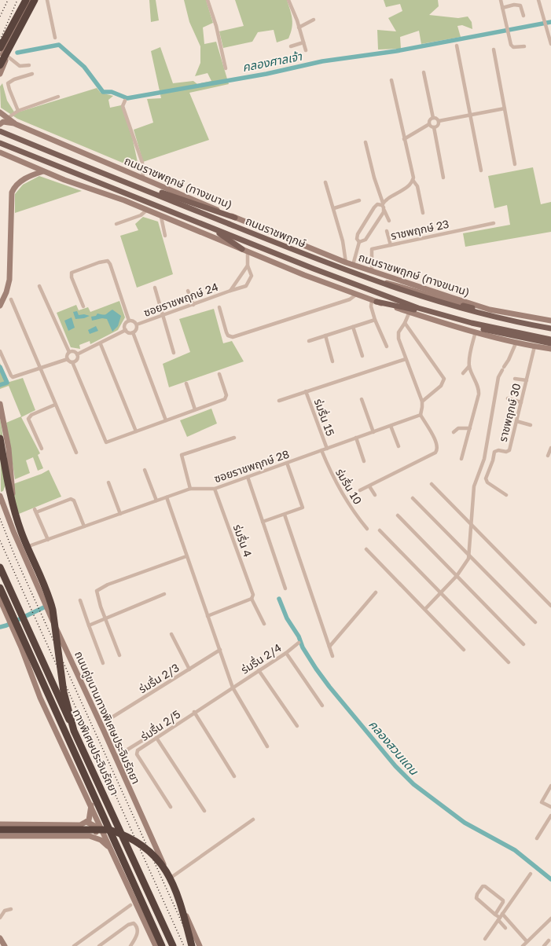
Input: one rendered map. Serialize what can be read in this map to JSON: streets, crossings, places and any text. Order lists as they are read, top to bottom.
{
  "streets": {
    "highway": ["ทางพิเศษประจิมรัถยา"],
    "main road": ["ถนนราชพฤกษ์ (ทางขนาน)", "ถนนราชพฤกษ์", "ถนนคู่ขนานทางพิเศษประจิมรัถยา"],
    "street": [
      "ราชพฤกษ์ 23",
      "ซอยราชพฤกษ์ 24",
      "ราชพฤกษ์ 30",
      "ร่มรื่น 15",
      "ซอยราชพฤกษ์ 28",
      "ร่มรื่น 10",
      "ร่มรื่น 4",
      "ร่มรื่น 2/4",
      "ร่มรื่น 2/3",
      "ร่มรื่น 2/5"
    ]
  },
  "crossings": [
    ["ถนนราชพฤกษ์ (ทางขนาน)", "ราชพฤกษ์ 23"],
    ["ร่มรื่น 15", "ซอยราชพฤกษ์ 28"],
    ["ซอยราชพฤกษ์ 28", "ร่มรื่น 10"],
    ["ซอยราชพฤกษ์ 28", "ร่มรื่น 4"],
    ["ซอยราชพฤกษ์ 28", "ถนนคู่ขนานทางพิเศษประจิมรัถยา"],
    ["ร่มรื่น 2/4", "ร่มรื่น 2/5"]
  ],
  "water": ["คลองศาลเจ้า", "คลองสวนแดน"]
}
